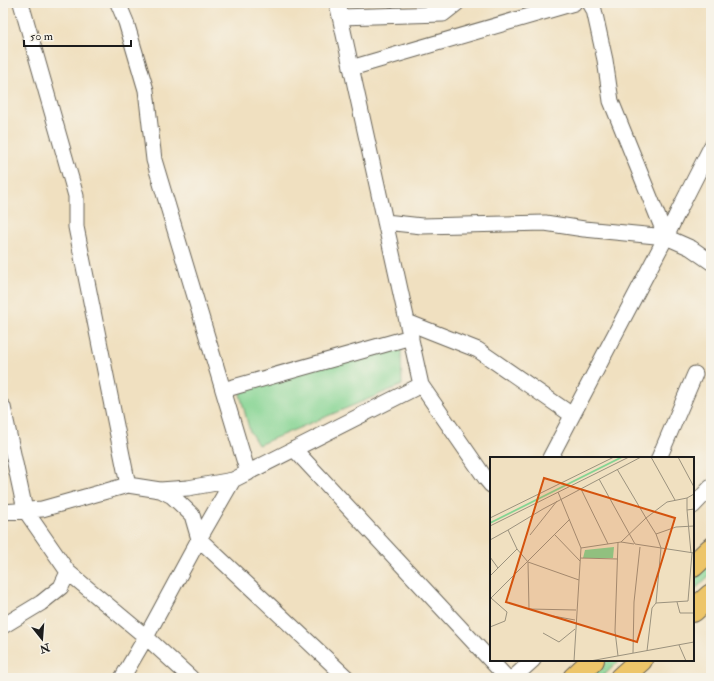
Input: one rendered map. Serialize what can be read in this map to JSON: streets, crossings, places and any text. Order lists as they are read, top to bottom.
{
  "scale_bar": "50 m",
  "north": "bottom"
}
